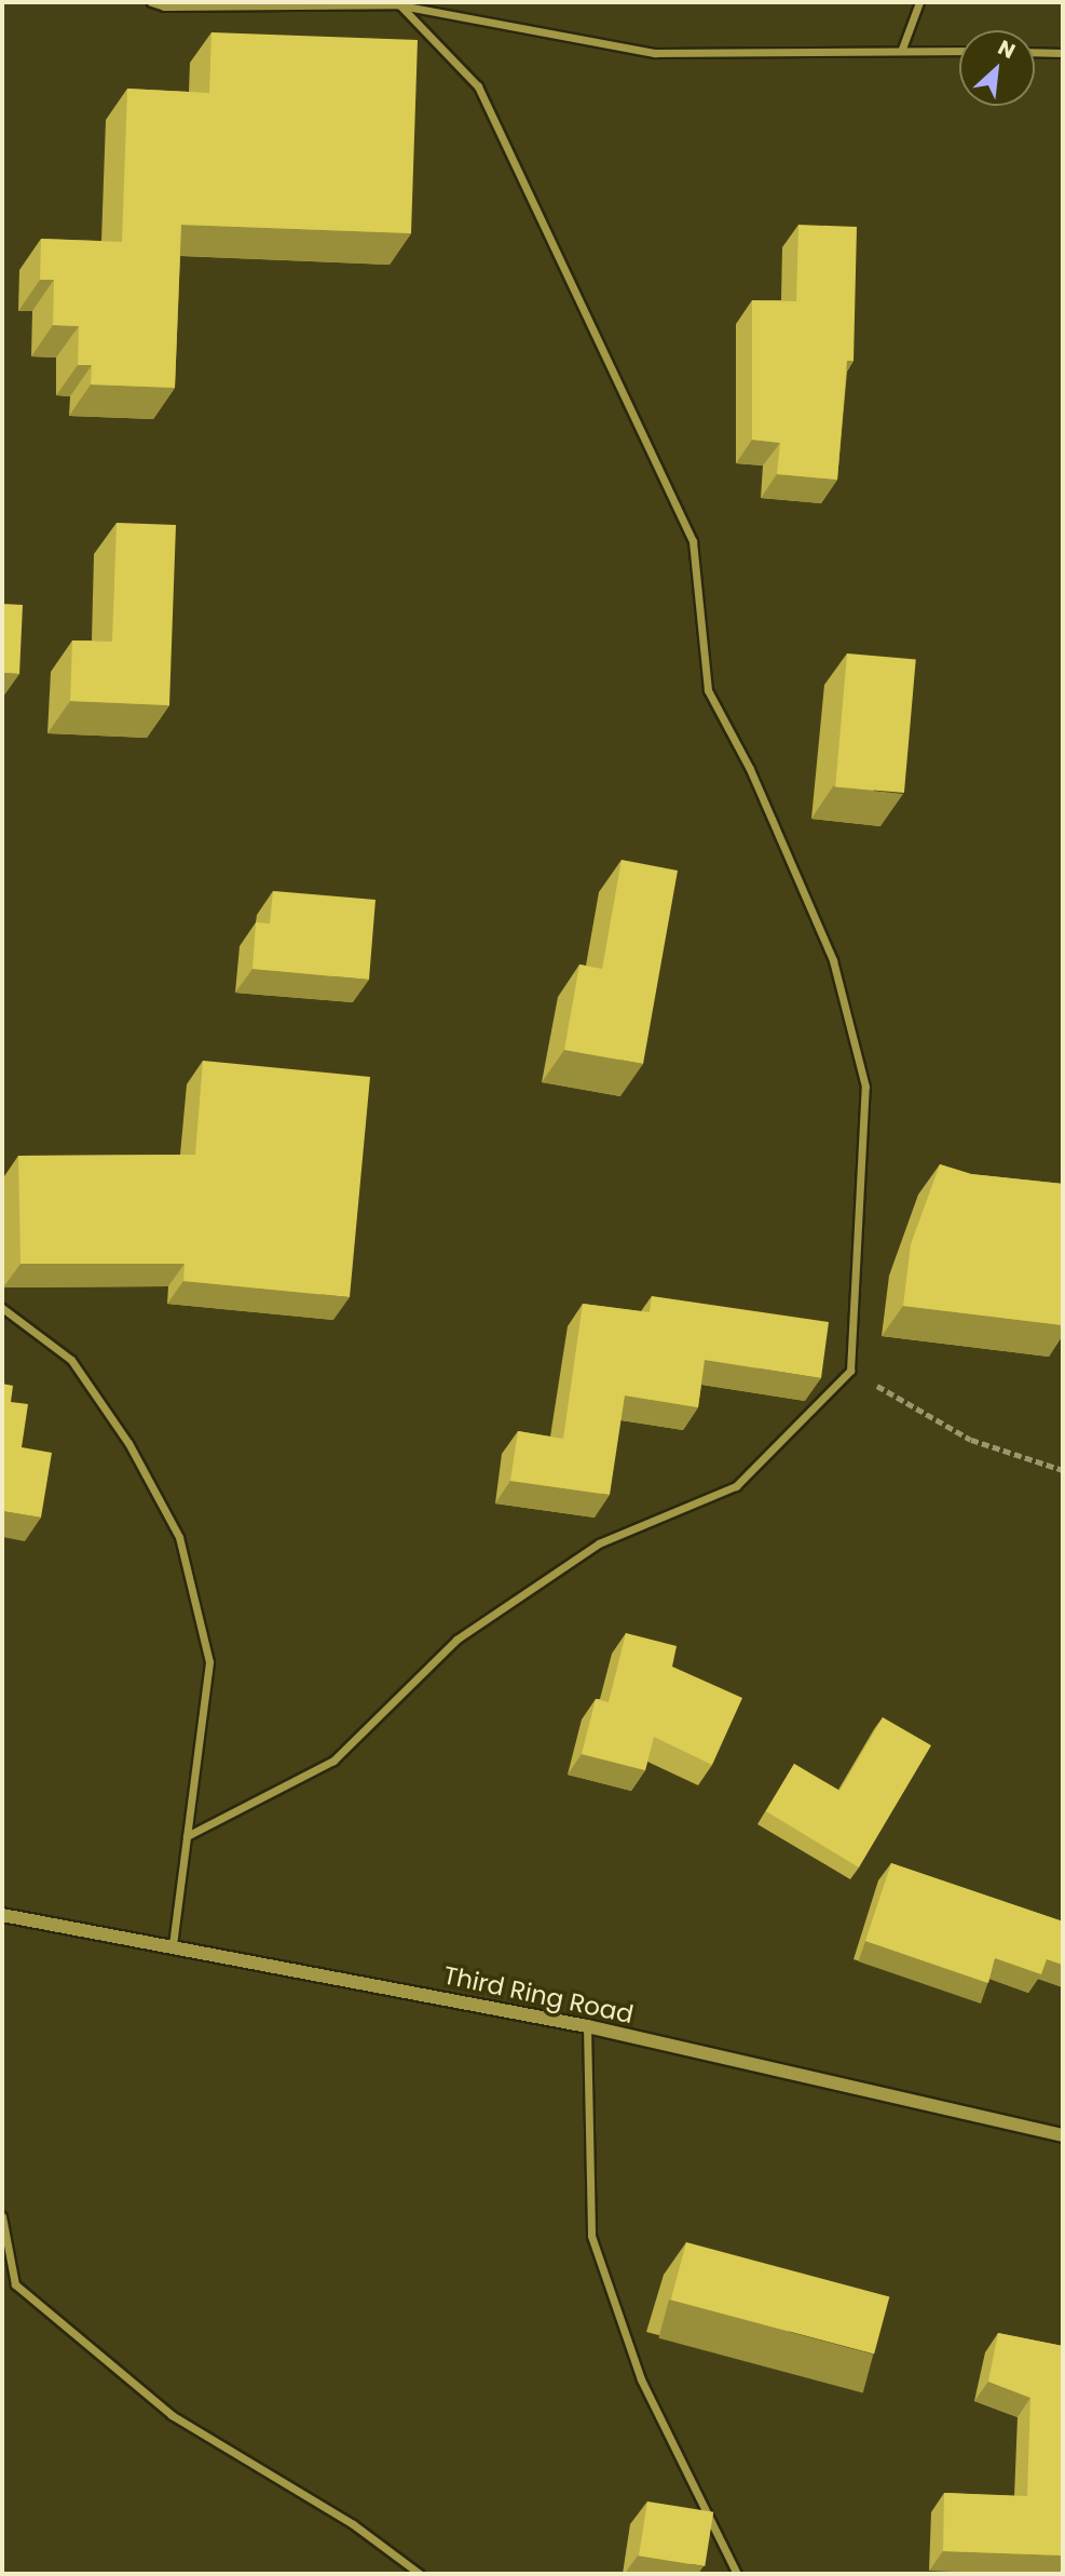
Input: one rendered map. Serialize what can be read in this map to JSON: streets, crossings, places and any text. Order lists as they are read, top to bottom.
{
  "streets": {
    "street": ["Third Ring Road"]
  },
  "north": "top right"
}
